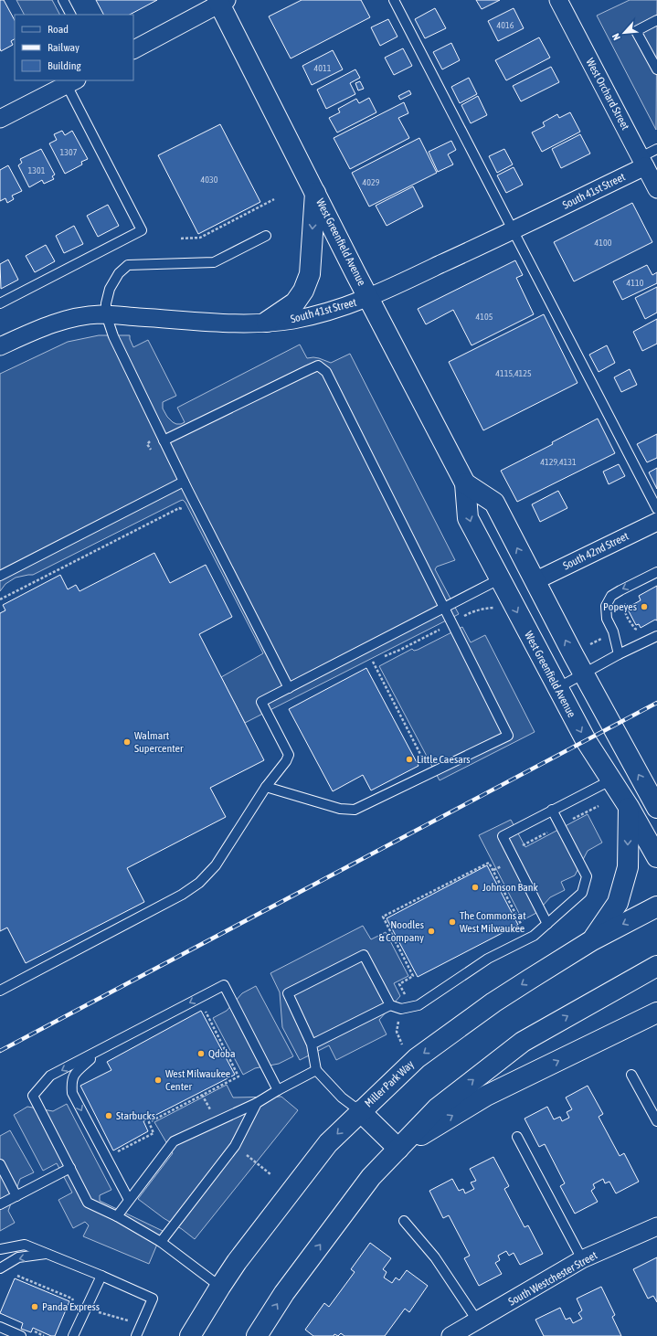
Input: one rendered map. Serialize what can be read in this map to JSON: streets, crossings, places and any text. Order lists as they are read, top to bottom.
{
  "streets": {
    "main road": ["West Greenfield Avenue", "Miller Park Way"],
    "street": [
      "West Orchard Street",
      "South 41st Street",
      "South 42nd Street",
      "South Westchester Street"
    ]
  },
  "crossings": [
    ["West Orchard Street", "South 41st Street"],
    ["South 41st Street", "West Greenfield Avenue"],
    ["West Greenfield Avenue", "South 42nd Street"]
  ],
  "places": [
    "Popeyes",
    "Walmart Supercenter",
    "Little Caesars",
    "Johnson Bank",
    "The Commons at West Milwaukee",
    "Noodles & Company",
    "Qdoba",
    "West Milwaukee Center",
    "Starbucks",
    "Panda Express"
  ],
  "house_numbers": [
    "4016",
    "4011",
    "1307",
    "1301",
    "4030",
    "4029",
    "4100",
    "4110",
    "4105",
    "4115,4125",
    "4129,4131"
  ],
  "legend": ["Road", "Railway", "Building"],
  "north": "bottom left"
}
